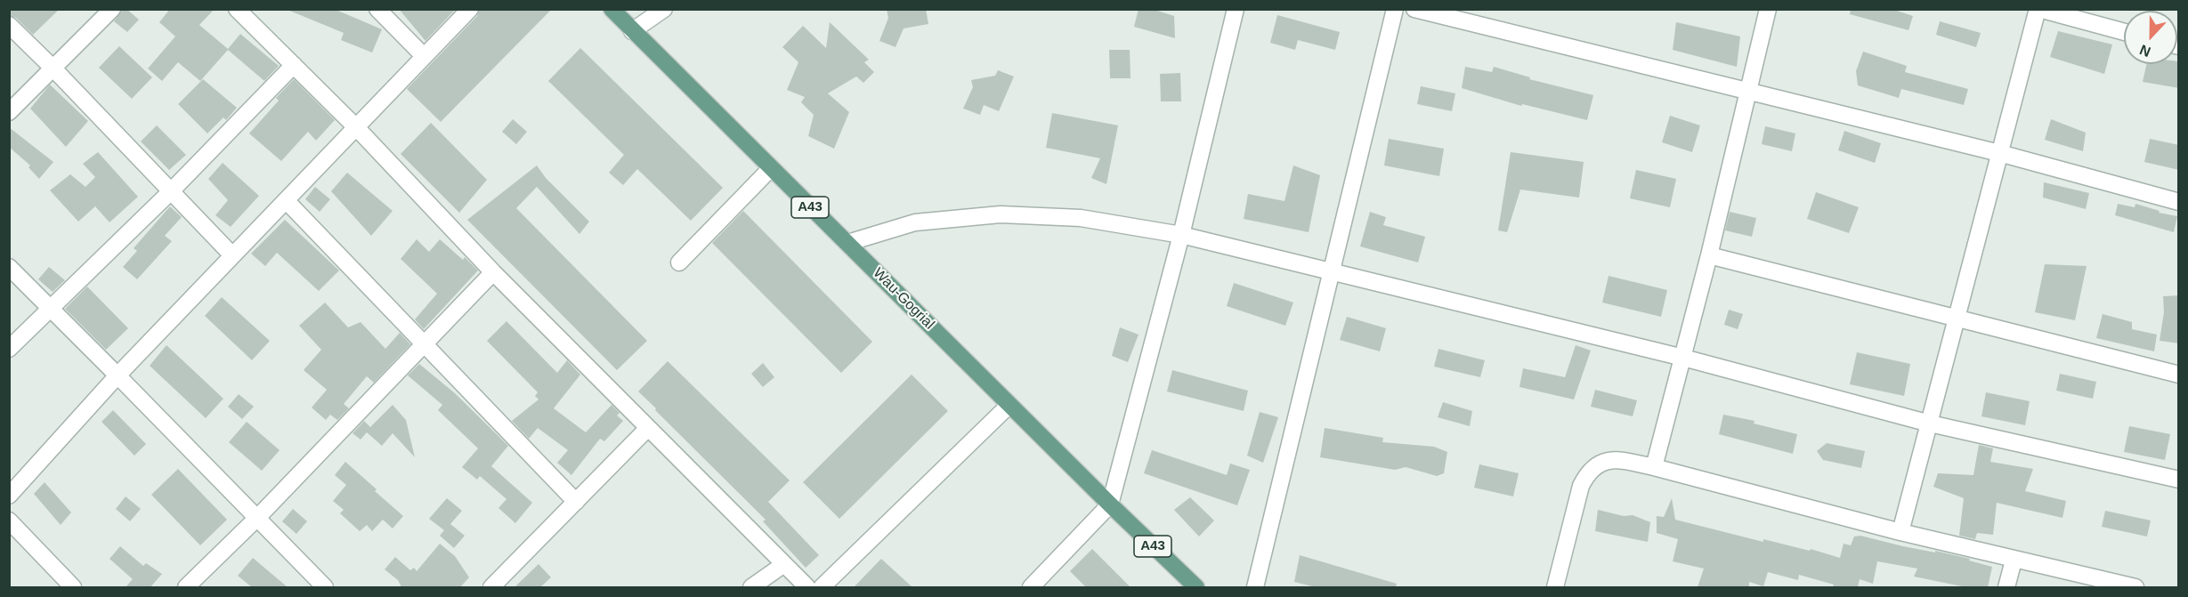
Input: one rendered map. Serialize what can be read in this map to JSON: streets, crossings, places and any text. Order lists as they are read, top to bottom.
{
  "streets": {
    "main road": ["A43", "Wau-Gogrial"]
  },
  "north": "bottom"
}
